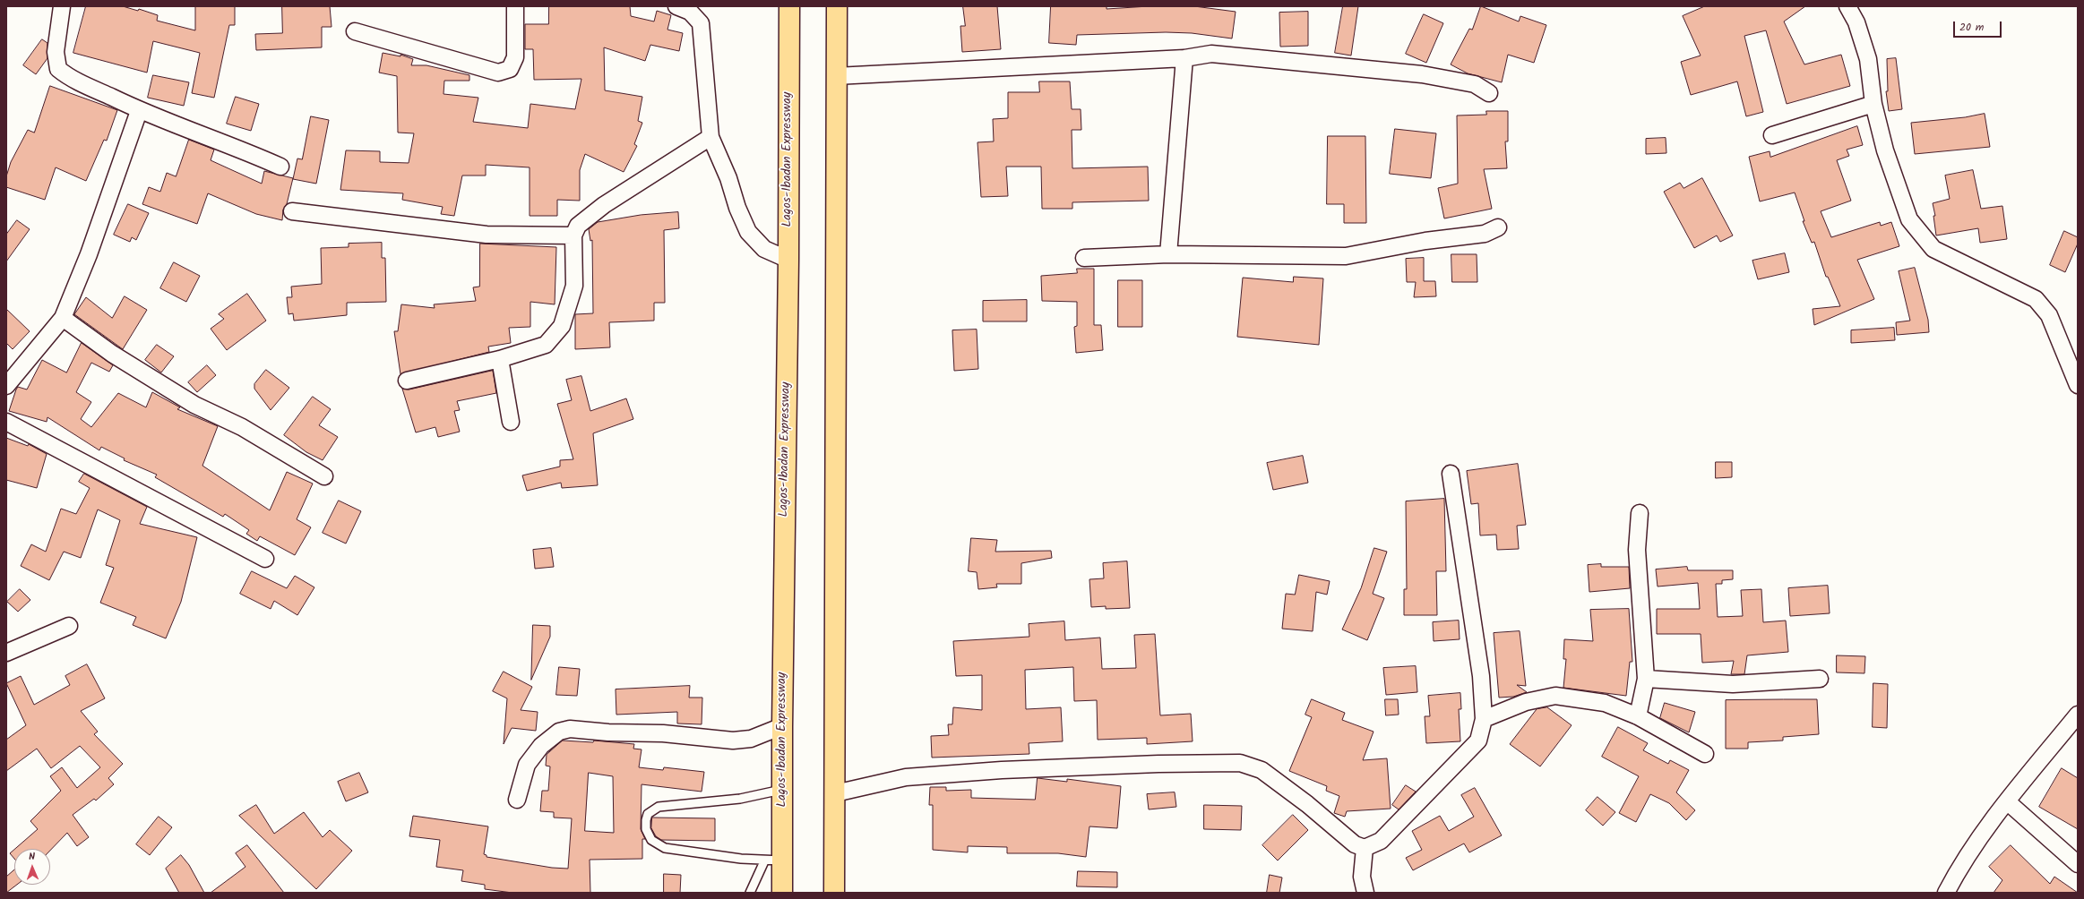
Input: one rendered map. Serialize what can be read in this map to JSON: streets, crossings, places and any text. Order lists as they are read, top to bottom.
{
  "streets": {
    "highway": ["Lagos-Ibadan Expressway"]
  },
  "scale_bar": "20 m",
  "north": "top"
}
